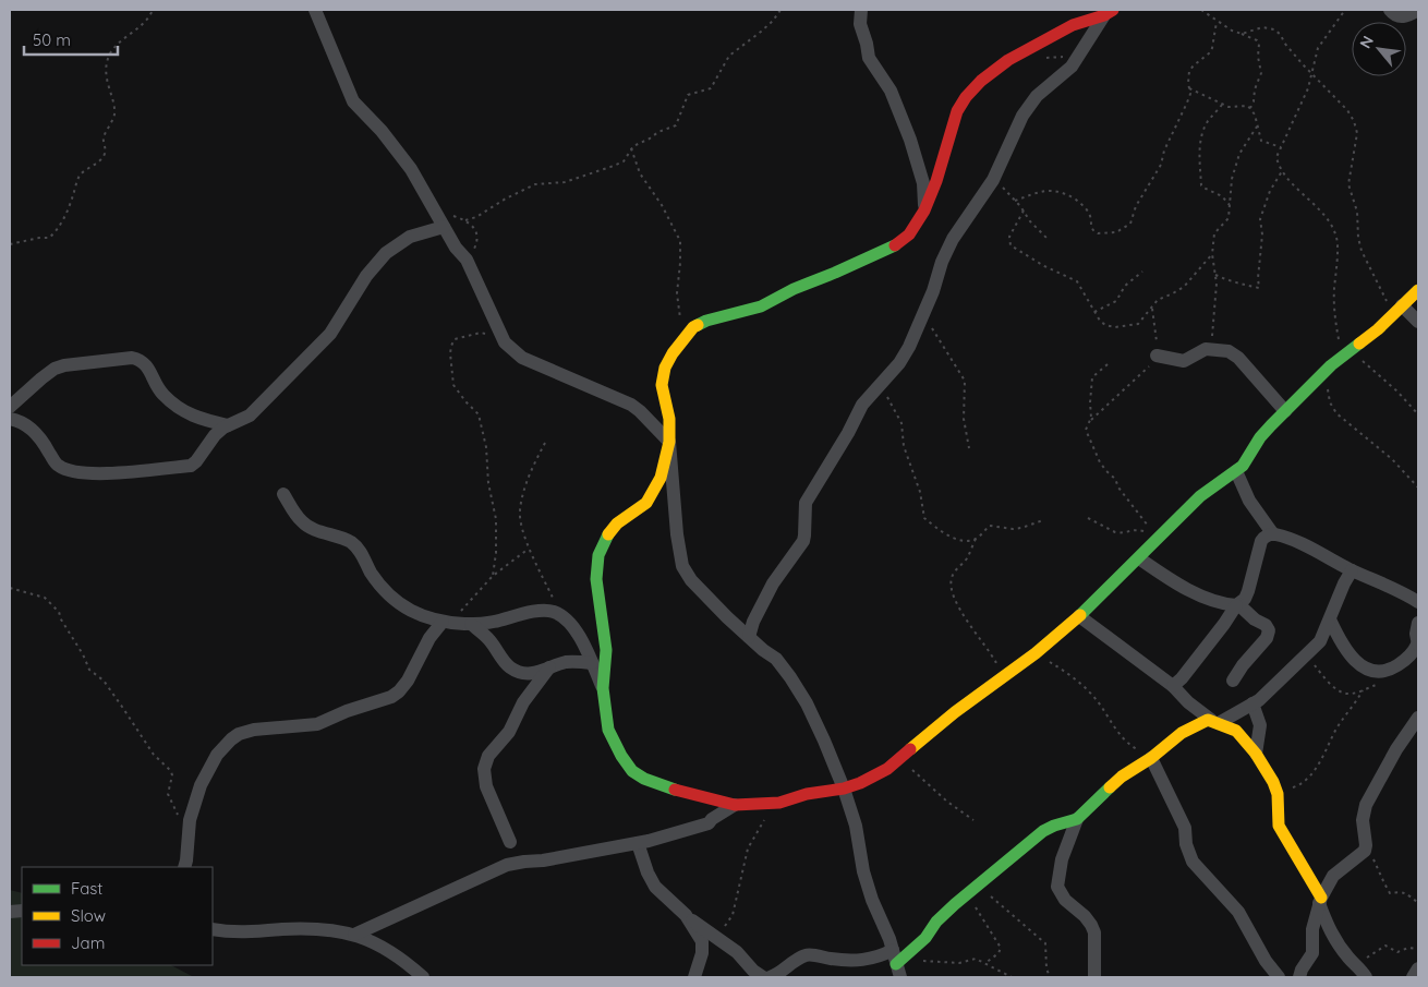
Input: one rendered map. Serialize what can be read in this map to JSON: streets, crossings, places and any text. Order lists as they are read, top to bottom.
{
  "legend": ["Fast", "Slow", "Jam"],
  "scale_bar": "50 m",
  "north": "top left"
}
